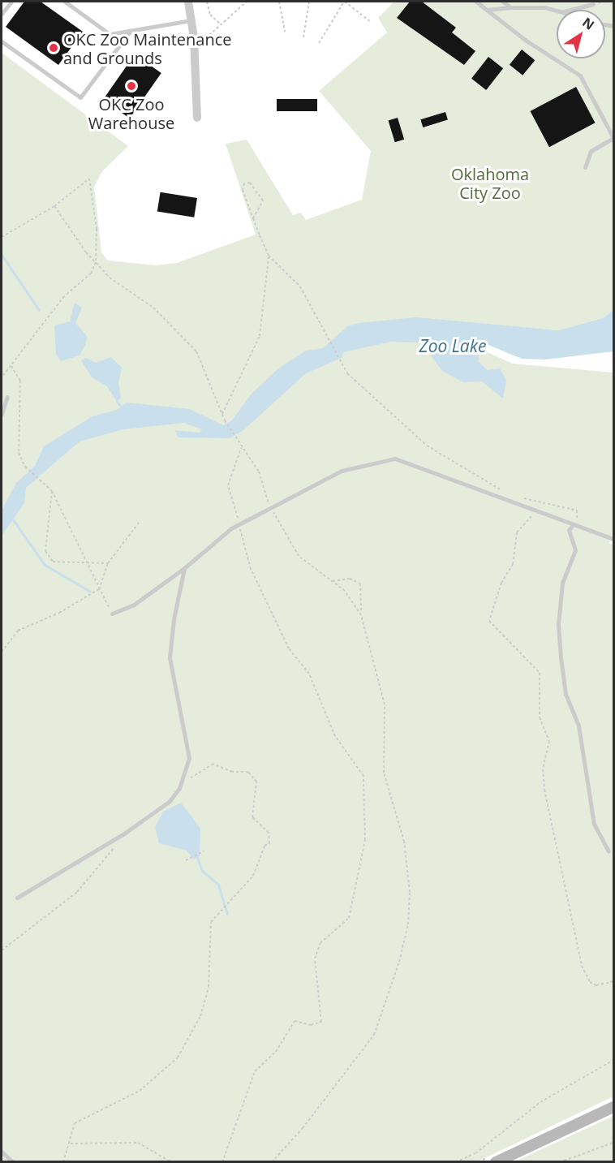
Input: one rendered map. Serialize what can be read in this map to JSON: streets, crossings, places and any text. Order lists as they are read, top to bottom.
{
  "water": ["Zoo Lake"],
  "parks": ["Oklahoma City Zoo"],
  "places": ["OKC Zoo Maintenance and Grounds", "OKC Zoo Warehouse"],
  "north": "top right"
}
